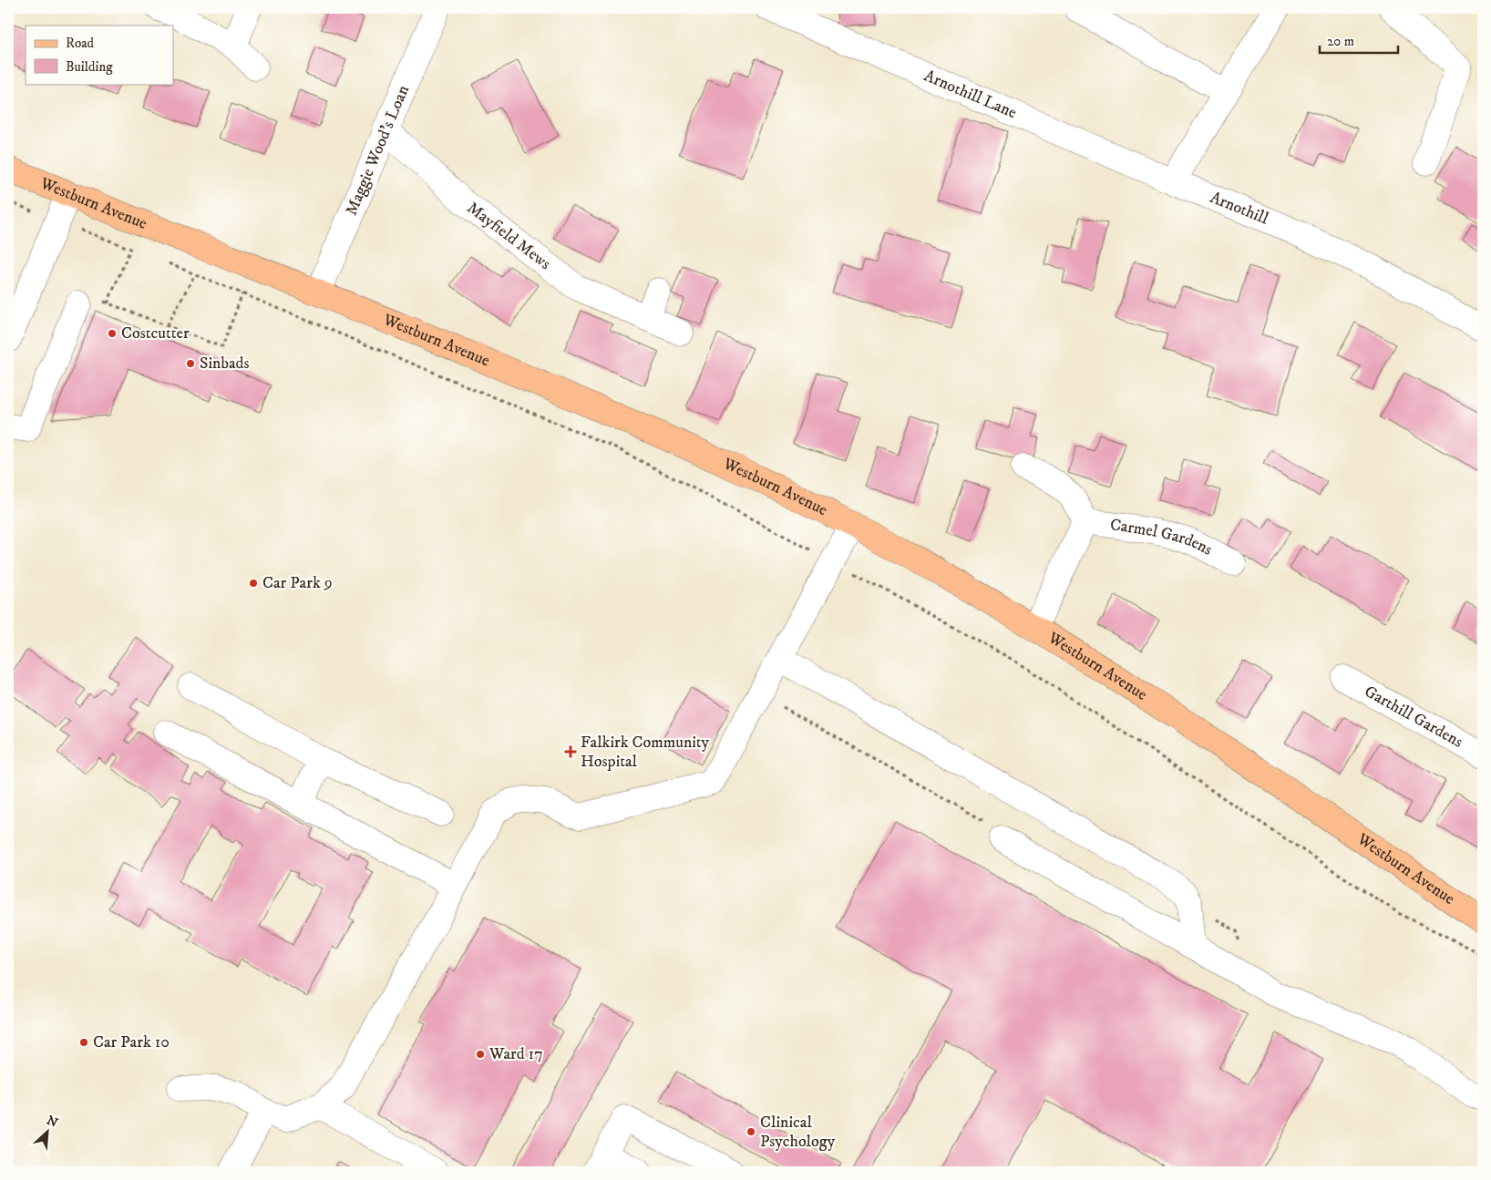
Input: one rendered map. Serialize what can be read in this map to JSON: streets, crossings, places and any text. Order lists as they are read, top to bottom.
{
  "streets": {
    "main road": ["Westburn Avenue"],
    "street": [
      "Arnothill Lane",
      "Maggie Wood's Loan",
      "Arnothill",
      "Mayfield Mews",
      "Carmel Gardens",
      "Garthill Gardens"
    ]
  },
  "crossings": [
    ["Arnothill Lane", "Arnothill"],
    ["Maggie Wood's Loan", "Westburn Avenue"],
    ["Maggie Wood's Loan", "Mayfield Mews"]
  ],
  "places": {
    "other": [
      "Costcutter",
      "Sinbads",
      "Car Park 9",
      "Car Park 10",
      "Ward 17",
      "Clinical Psychology"
    ],
    "health": ["Falkirk Community Hospital"]
  },
  "legend": ["Road", "Building"],
  "scale_bar": "20 m",
  "north": "top right"
}
